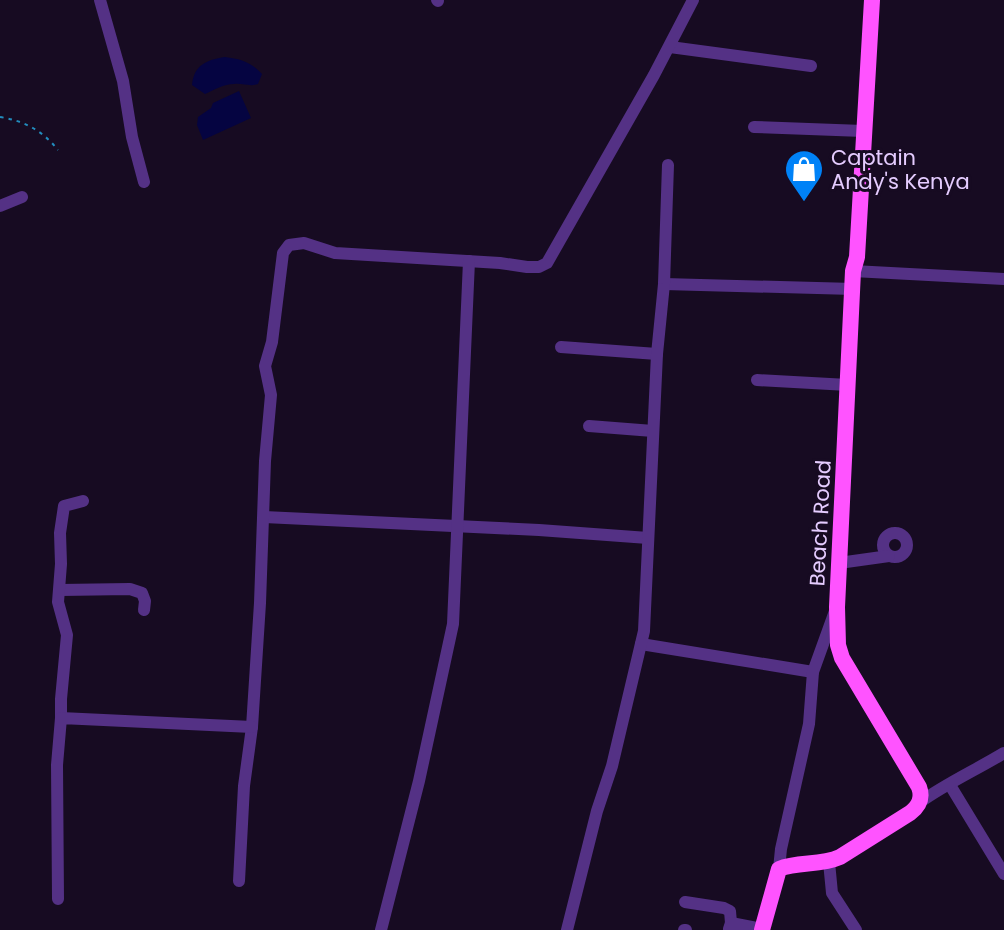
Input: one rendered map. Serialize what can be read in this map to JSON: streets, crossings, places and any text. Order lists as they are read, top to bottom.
{
  "streets": {
    "main road": ["Beach Road"]
  },
  "places": {
    "shop": ["Captain Andy's Kenya"]
  }
}
